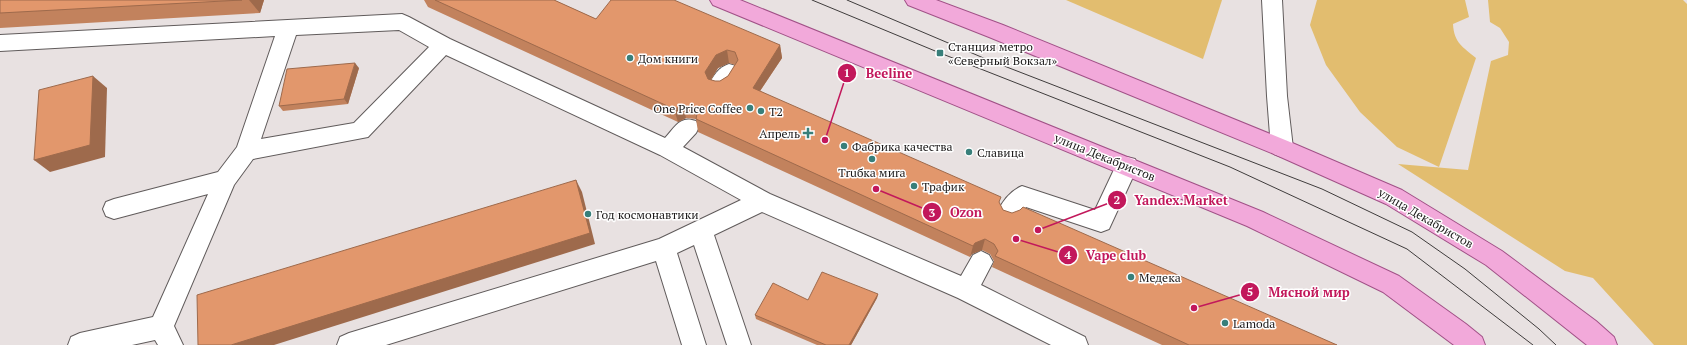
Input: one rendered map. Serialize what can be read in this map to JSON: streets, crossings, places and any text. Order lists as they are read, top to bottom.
{
  "streets": {
    "main road": ["улица Декабристов"]
  },
  "places": {
    "transit": ["Станция метро «Северный Вокзал»"],
    "other": [
      "Дом книги",
      "One Price Coffee",
      "Т2",
      "Beeline",
      "Фабрика качества",
      "Славица",
      "Truбка миra",
      "Трафик",
      "Ozon",
      "Год космонавтики",
      "Yandex.Market",
      "Vape club",
      "Медека",
      "Мясной мир",
      "Lamoda"
    ],
    "health": ["Апрель"]
  }
}
